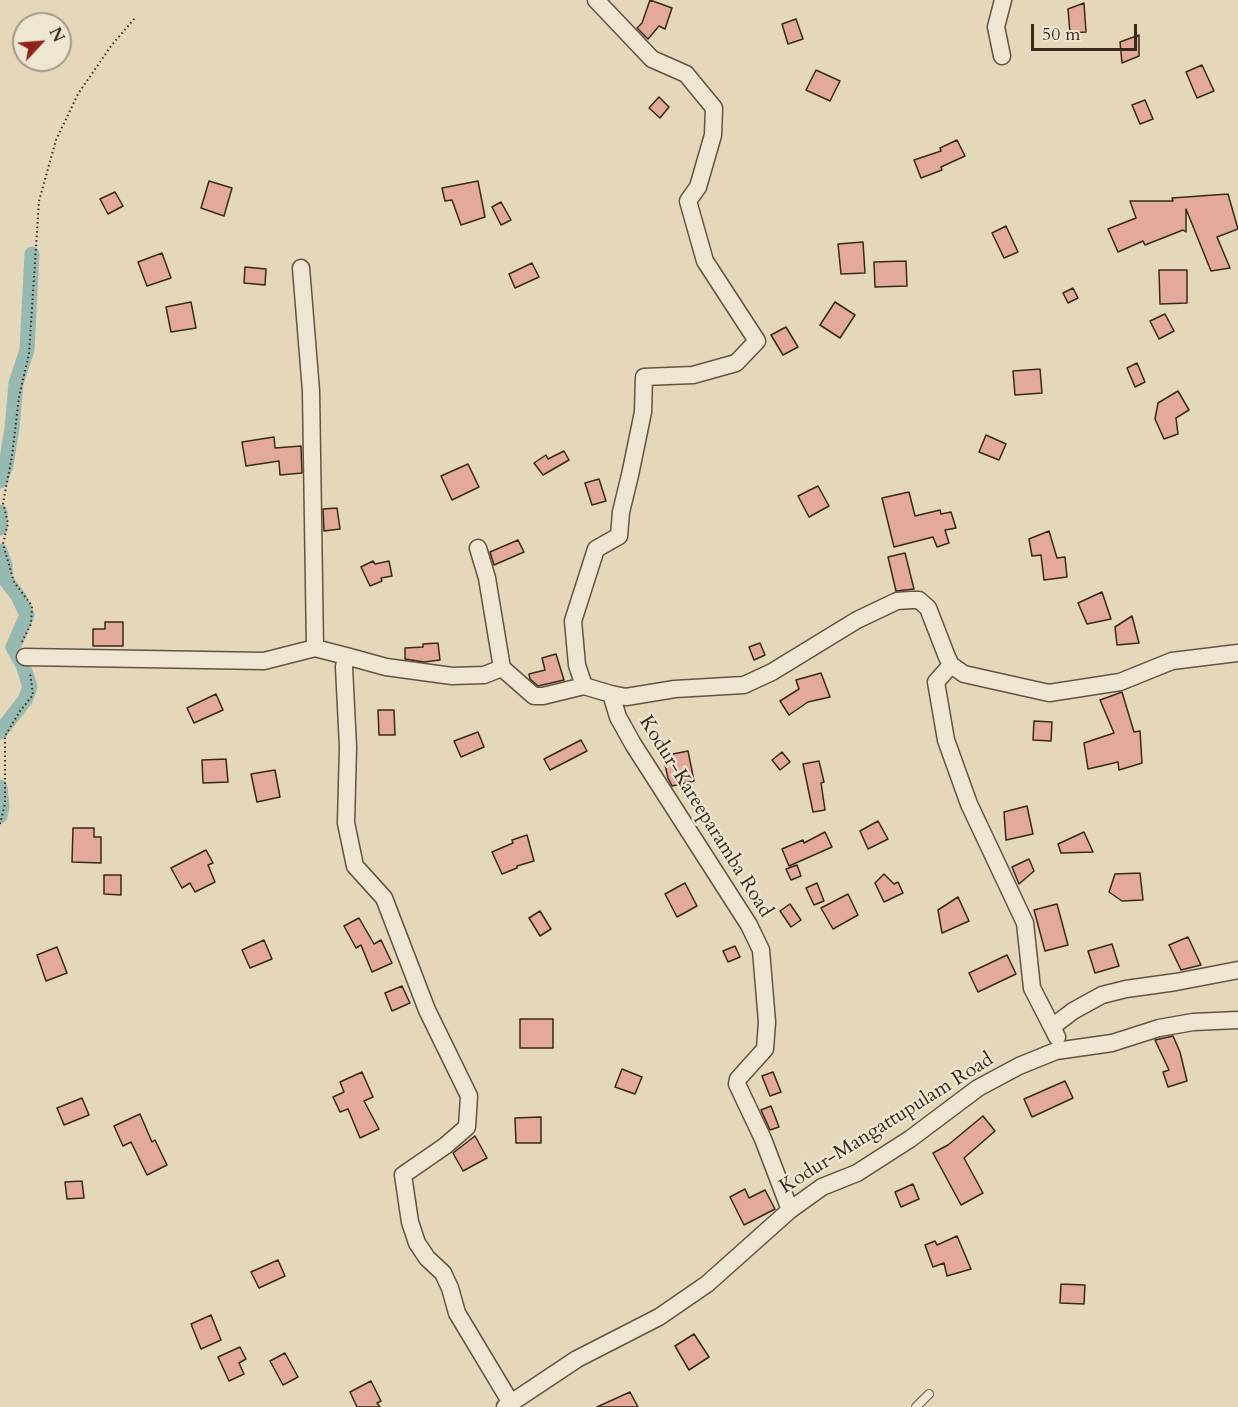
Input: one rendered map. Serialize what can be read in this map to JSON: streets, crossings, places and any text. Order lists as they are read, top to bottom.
{
  "streets": {
    "street": ["Kodur-Kareeparamba Road", "Kodur-Mangattupulam Road"]
  },
  "crossings": [
    ["Kodur-Kareeparamba Road", "Kodur-Mangattupulam Road"]
  ],
  "scale_bar": "50 m",
  "north": "top right"
}
